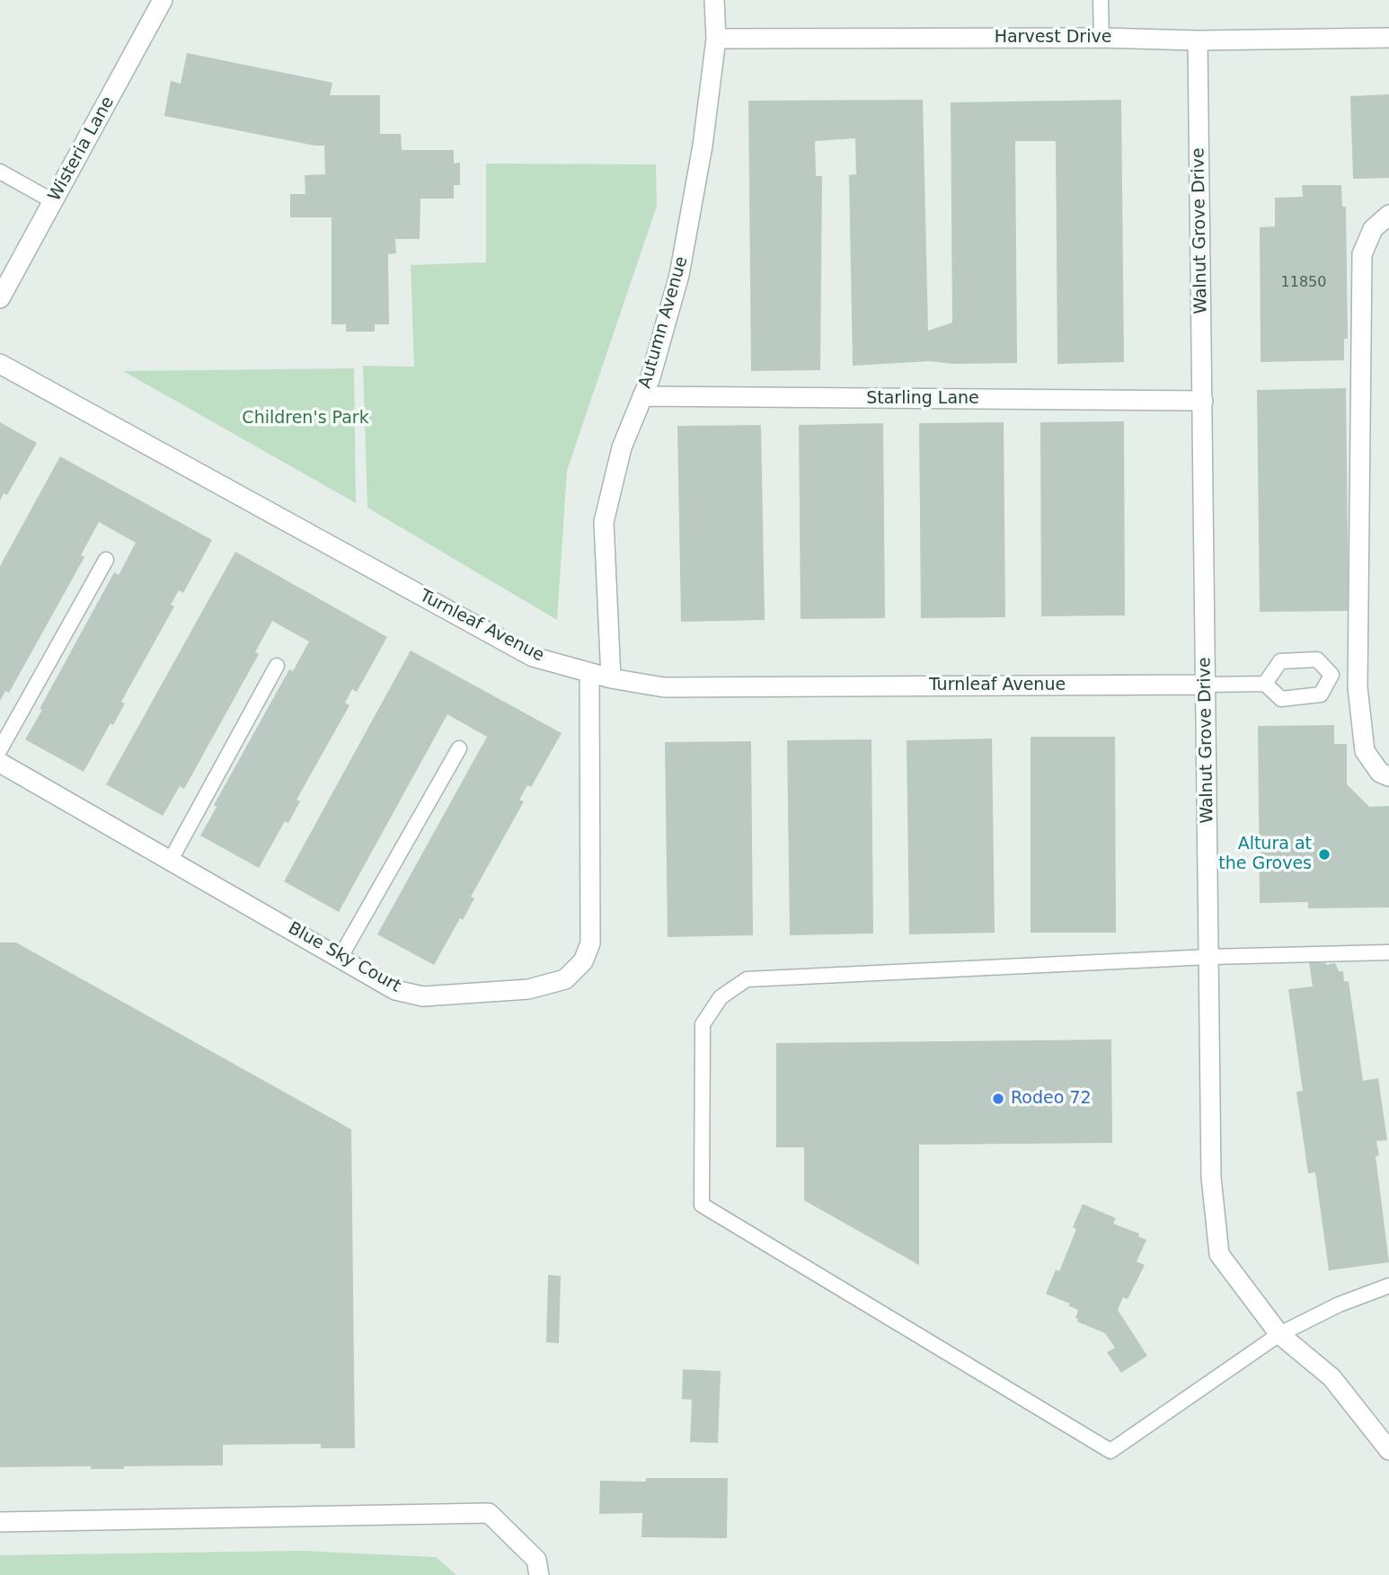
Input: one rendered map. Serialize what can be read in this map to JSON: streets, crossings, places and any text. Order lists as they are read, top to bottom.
{
  "streets": {
    "street": [
      "Harvest Drive",
      "Wisteria Lane",
      "Walnut Grove Drive",
      "Autumn Avenue",
      "Starling Lane",
      "Turnleaf Avenue",
      "Blue Sky Court"
    ]
  },
  "crossings": [
    ["Harvest Drive", "Walnut Grove Drive"],
    ["Harvest Drive", "Autumn Avenue"],
    ["Walnut Grove Drive", "Starling Lane"],
    ["Walnut Grove Drive", "Turnleaf Avenue"],
    ["Autumn Avenue", "Starling Lane"],
    ["Autumn Avenue", "Turnleaf Avenue"],
    ["Turnleaf Avenue", "Blue Sky Court"]
  ],
  "parks": ["Children's Park"],
  "places": ["Altura at the Groves", "Rodeo 72"],
  "house_numbers": ["11850"]
}
